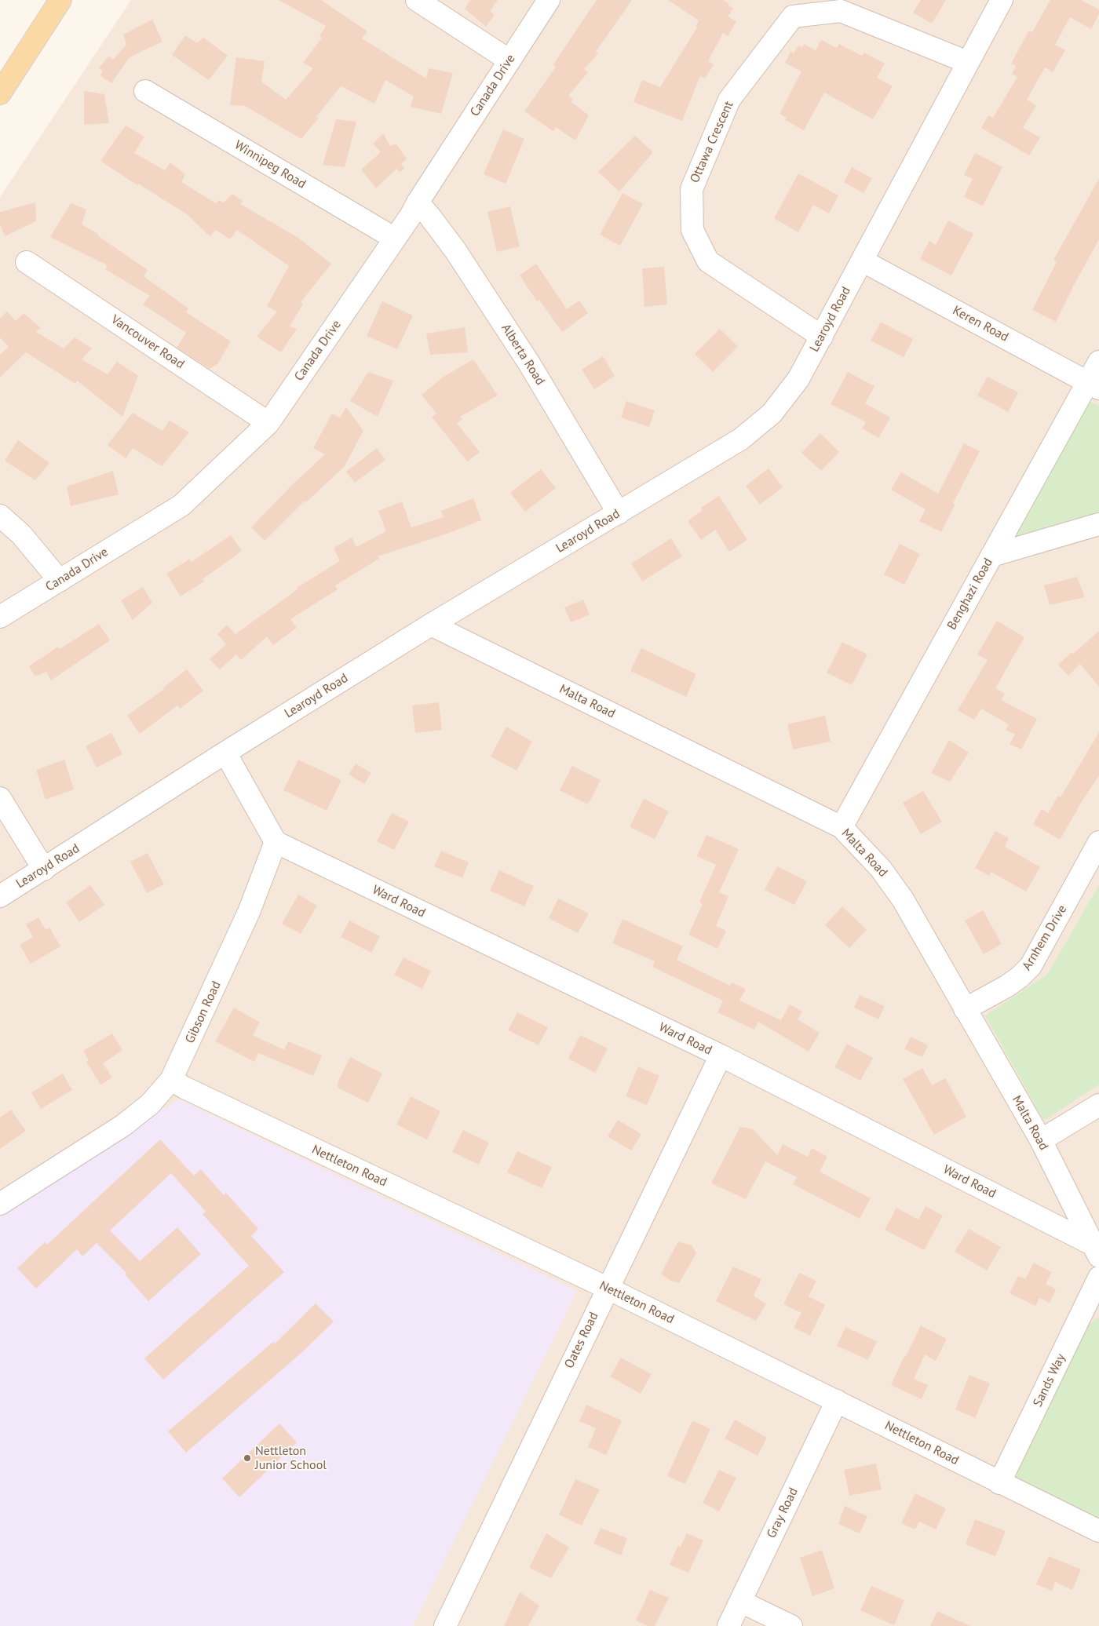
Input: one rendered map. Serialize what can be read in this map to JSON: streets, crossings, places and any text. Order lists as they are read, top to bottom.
{
  "streets": {
    "street": [
      "Canada Drive",
      "Ottawa Crescent",
      "Winnipeg Road",
      "Learoyd Road",
      "Keren Road",
      "Vancouver Road",
      "Alberta Road",
      "Benghazi Road",
      "Malta Road",
      "Ward Road",
      "Arnhem Drive",
      "Gibson Road",
      "Nettleton Road",
      "Oates Road",
      "Sands Way",
      "Gray Road"
    ]
  },
  "crossings": [
    ["Canada Drive", "Winnipeg Road"],
    ["Canada Drive", "Vancouver Road"],
    ["Canada Drive", "Alberta Road"],
    ["Ottawa Crescent", "Learoyd Road"],
    ["Learoyd Road", "Keren Road"],
    ["Learoyd Road", "Alberta Road"],
    ["Learoyd Road", "Malta Road"],
    ["Keren Road", "Benghazi Road"],
    ["Benghazi Road", "Malta Road"],
    ["Malta Road", "Ward Road"],
    ["Malta Road", "Arnhem Drive"],
    ["Ward Road", "Gibson Road"],
    ["Ward Road", "Oates Road"],
    ["Gibson Road", "Nettleton Road"],
    ["Nettleton Road", "Oates Road"],
    ["Nettleton Road", "Sands Way"],
    ["Nettleton Road", "Gray Road"]
  ],
  "places": ["Nettleton Junior School"]
}
